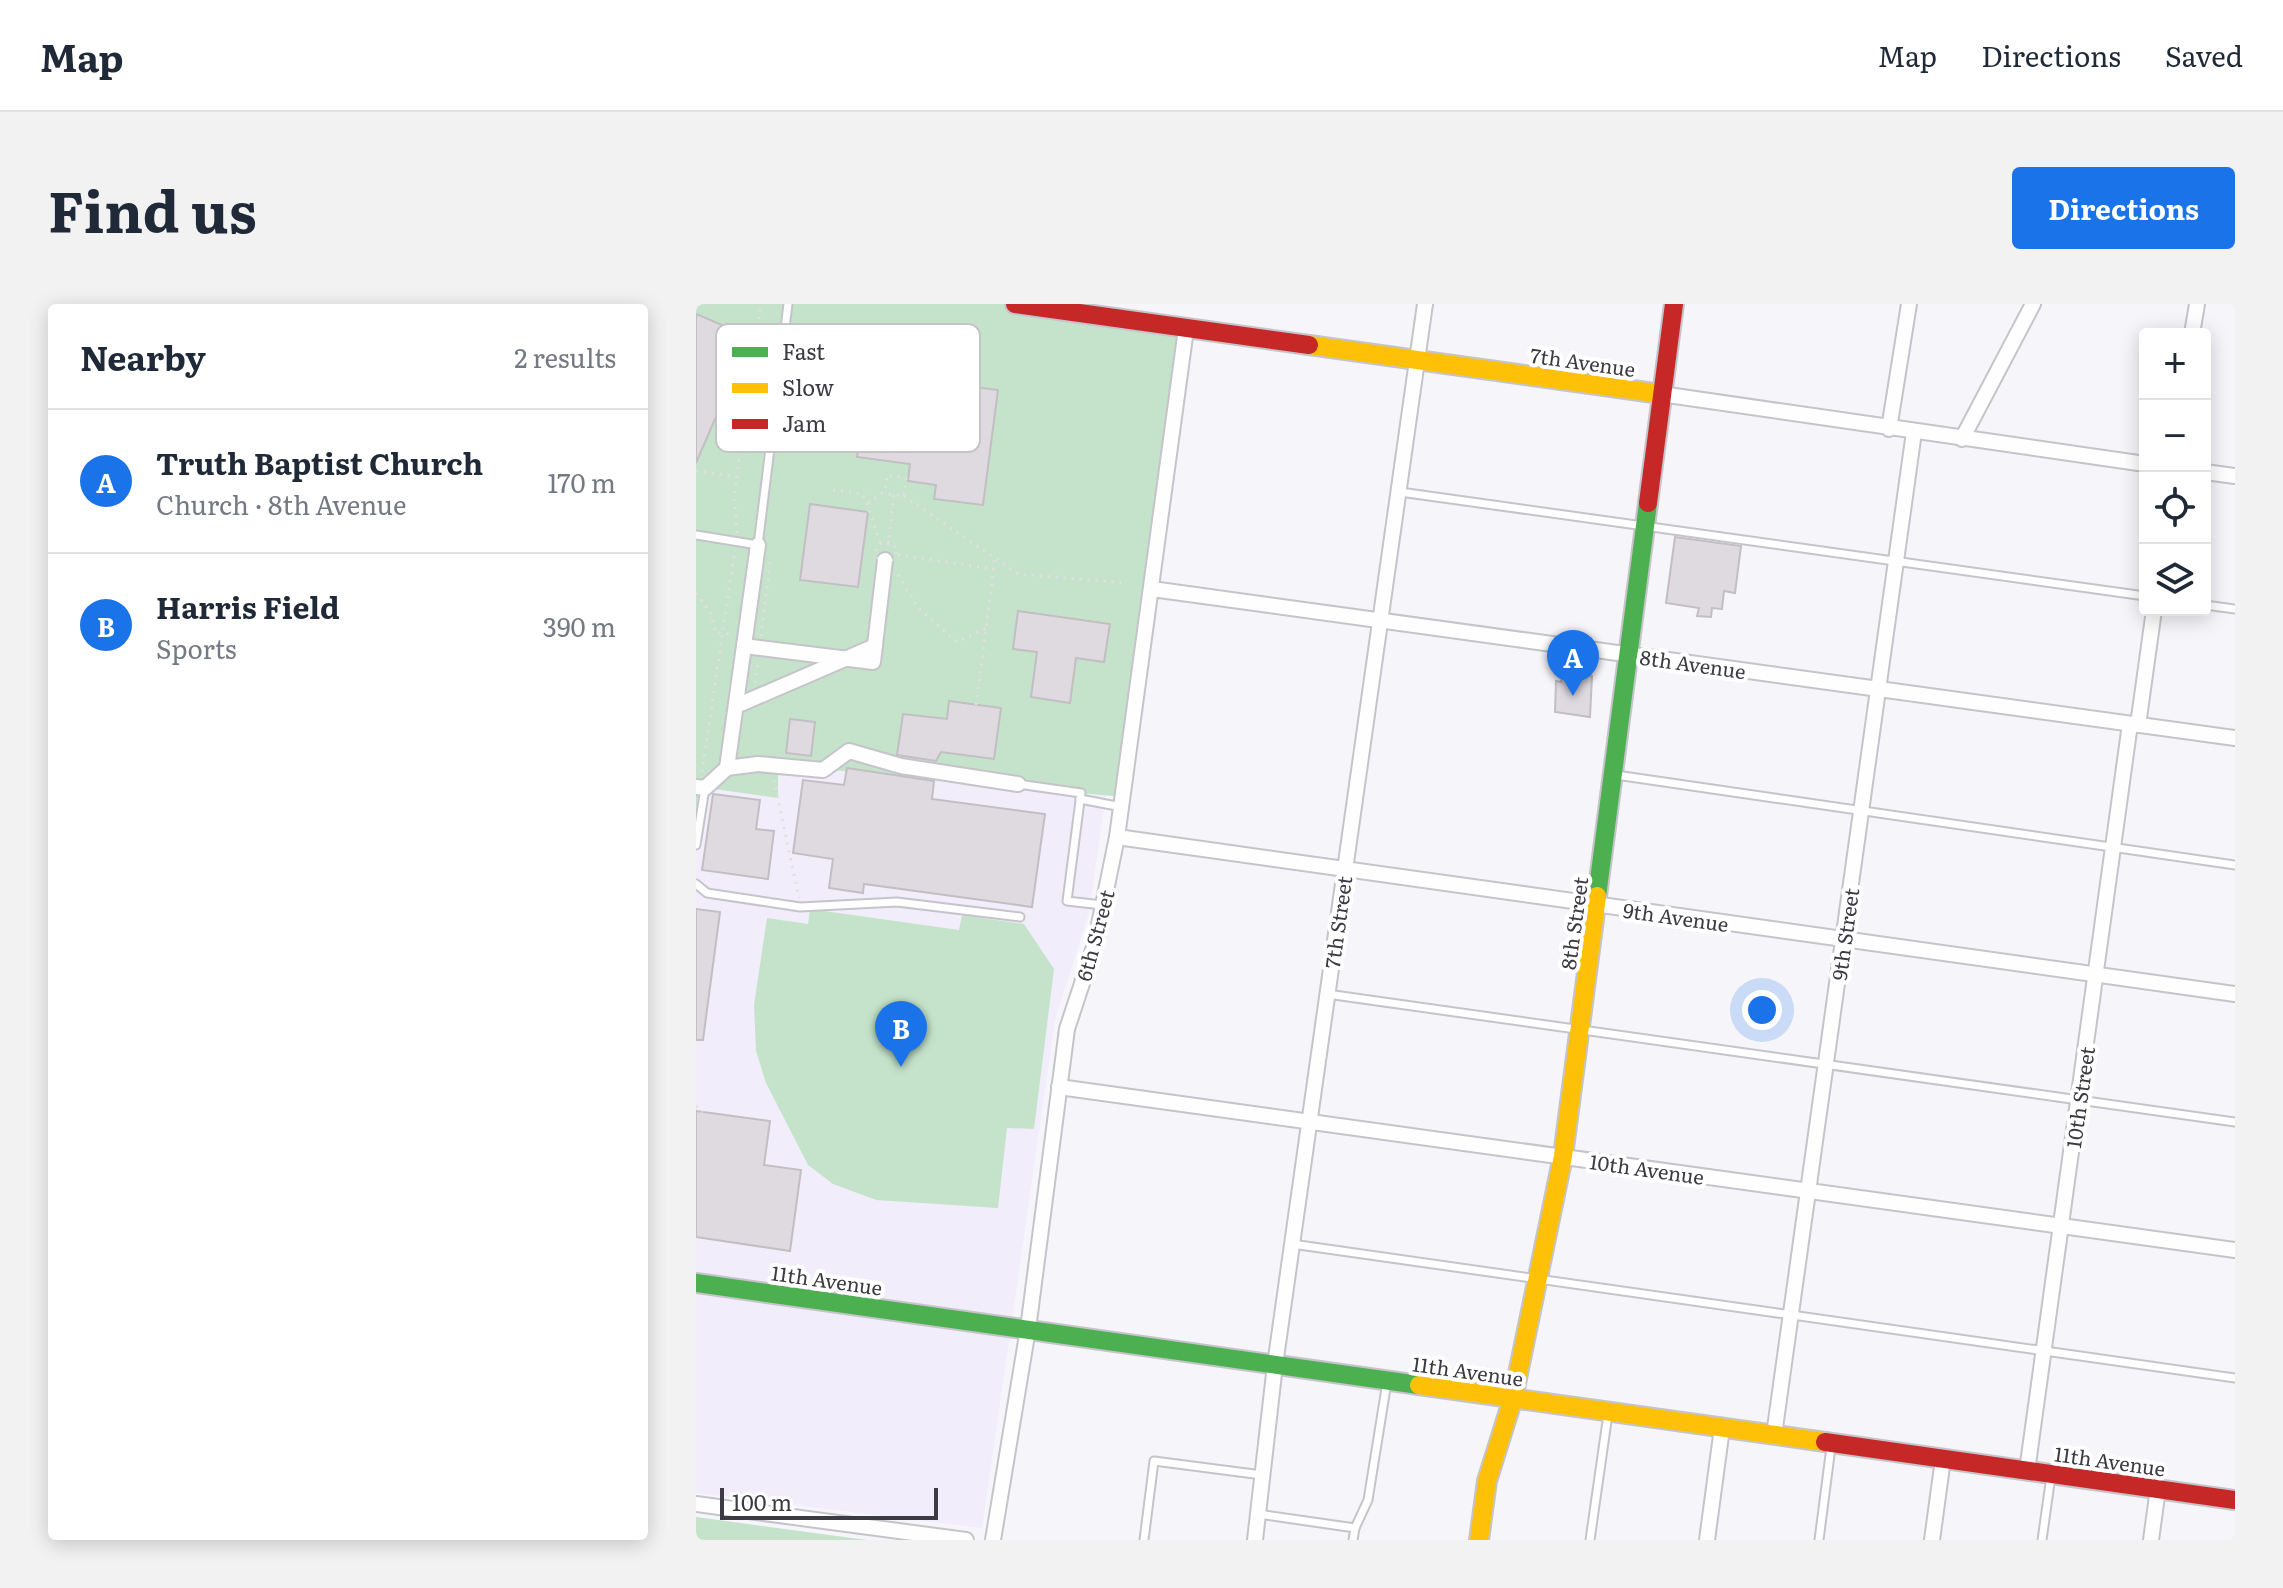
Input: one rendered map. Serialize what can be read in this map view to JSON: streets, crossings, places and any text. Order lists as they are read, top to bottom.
{
  "streets": {
    "main road": ["7th Avenue", "8th Street", "11th Avenue"],
    "street": [
      "8th Avenue",
      "9th Avenue",
      "7th Street",
      "9th Street",
      "6th Street",
      "10th Street",
      "10th Avenue"
    ]
  },
  "crossings": [
    ["7th Avenue", "7th Street"],
    ["7th Avenue", "8th Street"],
    ["7th Avenue", "9th Street"],
    ["7th Avenue", "6th Street"],
    ["8th Avenue", "7th Street"],
    ["8th Avenue", "8th Street"],
    ["8th Avenue", "9th Street"],
    ["8th Avenue", "6th Street"],
    ["8th Avenue", "10th Street"],
    ["9th Avenue", "7th Street"],
    ["9th Avenue", "8th Street"],
    ["9th Avenue", "9th Street"],
    ["9th Avenue", "6th Street"],
    ["9th Avenue", "10th Street"],
    ["7th Street", "10th Avenue"],
    ["7th Street", "11th Avenue"],
    ["8th Street", "10th Avenue"],
    ["8th Street", "11th Avenue"],
    ["9th Street", "10th Avenue"],
    ["9th Street", "11th Avenue"],
    ["6th Street", "10th Avenue"],
    ["6th Street", "11th Avenue"],
    ["10th Street", "10th Avenue"],
    ["10th Street", "11th Avenue"]
  ],
  "legend": ["Fast", "Slow", "Jam"],
  "scale_bar": "100 m",
  "page": {
    "header": "Map",
    "nav": ["Map", "Directions", "Saved"],
    "title": "Find us",
    "buttons": "Directions",
    "heading": ["Nearby", "2 results"],
    "map_buttons": ["+", "−"],
    "list": [
      {
        "mark": "A",
        "name": "Truth Baptist Church",
        "note": "Church · 8th Avenue",
        "value": "170 m"
      },
      {
        "mark": "B",
        "name": "Harris Field",
        "note": "Sports",
        "value": "390 m"
      }
    ],
    "pins": ["A", "B"],
    "scale": "100 m"
  }
}
